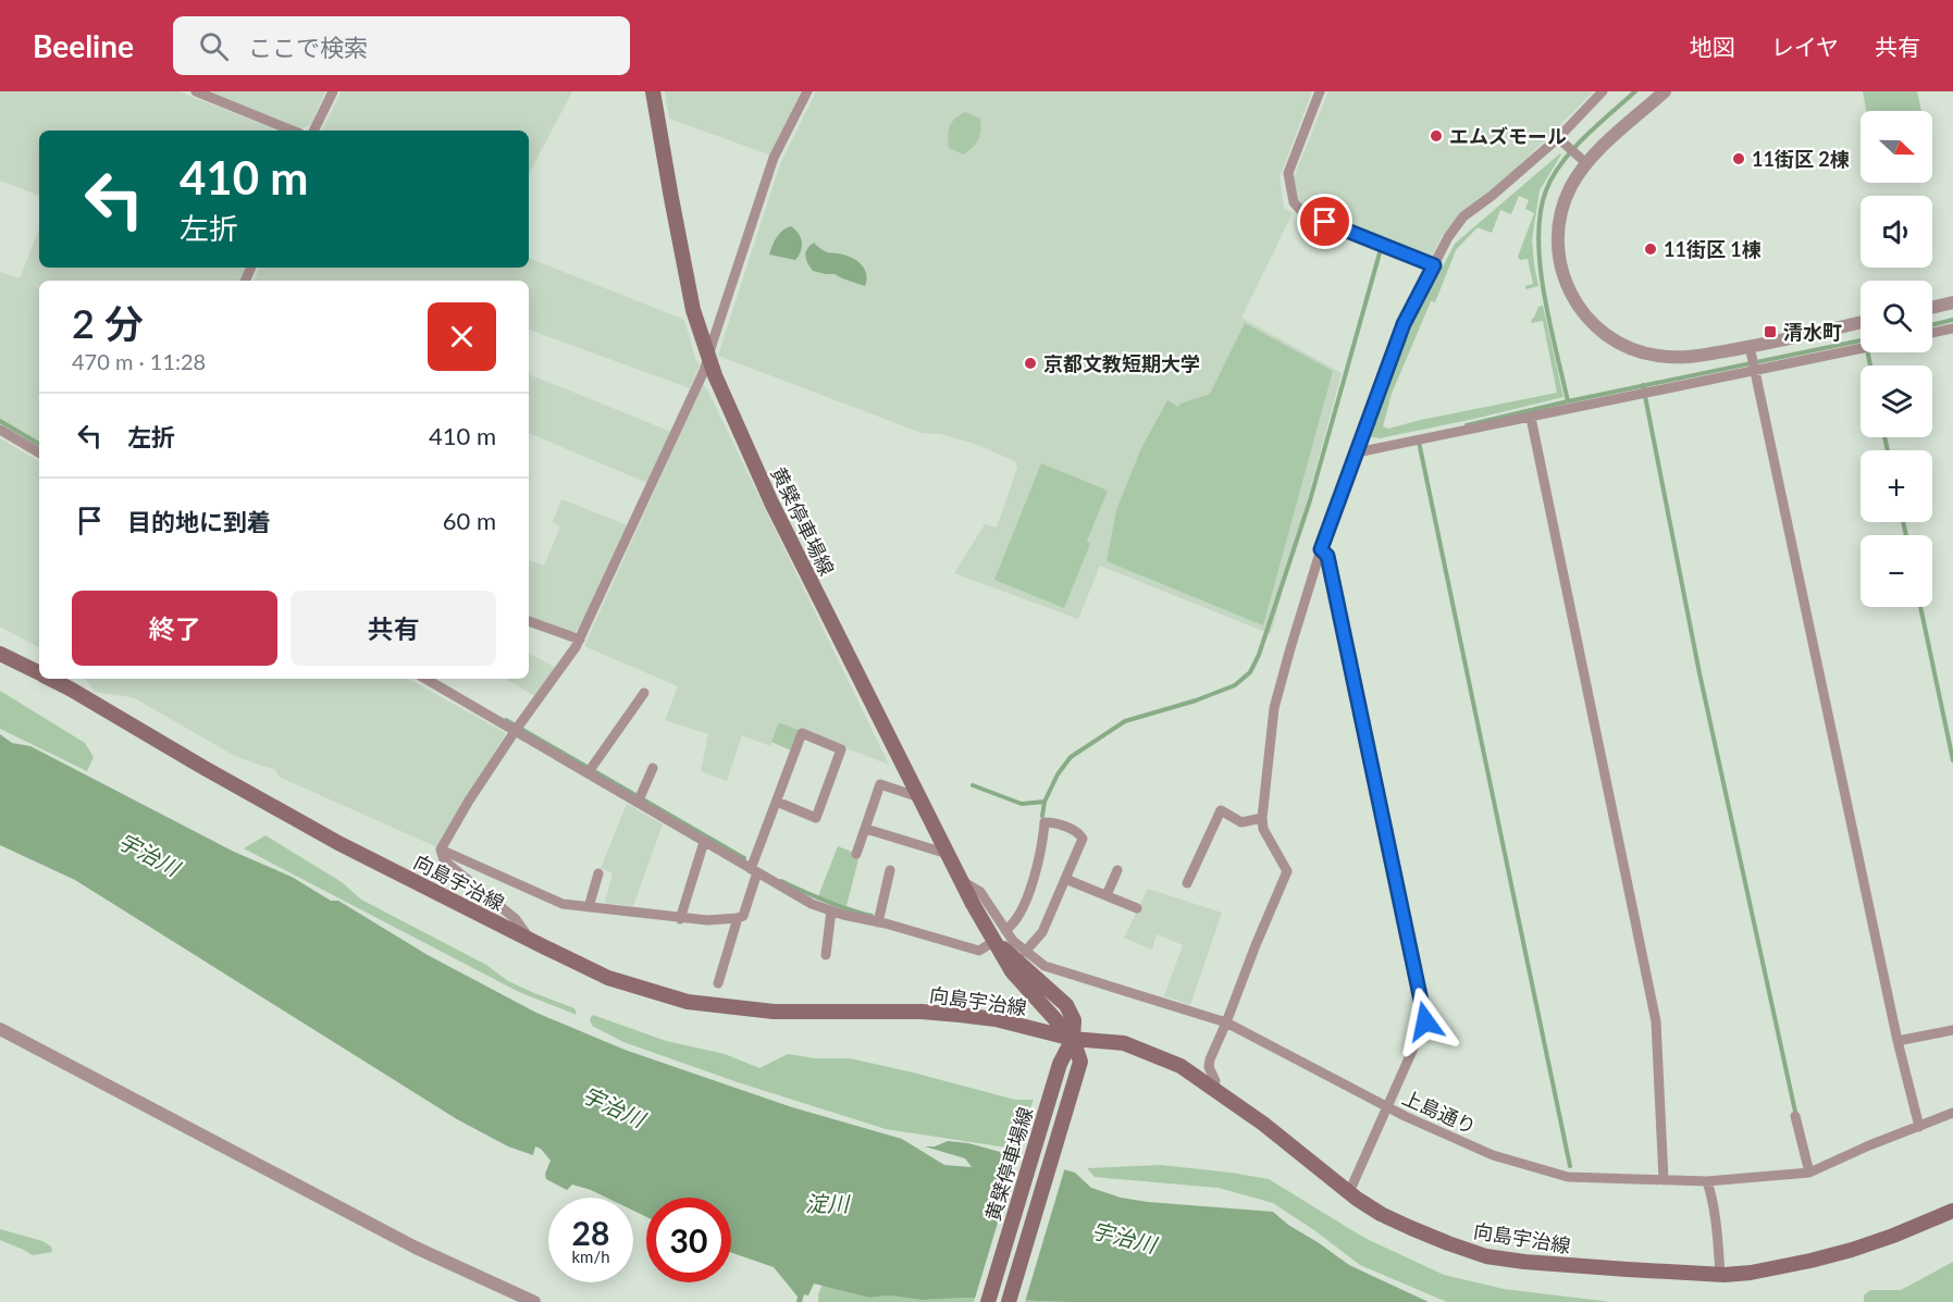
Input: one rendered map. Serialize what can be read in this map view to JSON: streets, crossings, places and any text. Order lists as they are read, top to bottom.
{
  "streets": {
    "main road": ["黄檗停車場線", "向島宇治線"],
    "street": ["上島通り"]
  },
  "crossings": [
    ["黄檗停車場線", "向島宇治線"],
    ["黄檗停車場線", "上島通り"]
  ],
  "water": ["宇治川", "淀川"],
  "places": {
    "other": [
      "エムズモール",
      "11街区 2棟",
      "11街区 1棟",
      "京都文教短期大学"
    ],
    "transit": ["清水町"]
  },
  "north": "right",
  "page": {
    "header": "Beeline",
    "search": "ここで検索",
    "nav": ["地図", "レイヤ", "共有"],
    "map_buttons": ["+", "−"],
    "turn": ["410 m", "左折"],
    "heading": ["2 分", "470 m · 11:28"],
    "list": [
      {
        "name": "左折",
        "value": "410 m"
      },
      {
        "name": "目的地に到着",
        "value": "60 m"
      }
    ],
    "buttons": ["終了", "共有"],
    "speed": "28 km/h",
    "limit": "30"
  }
}
